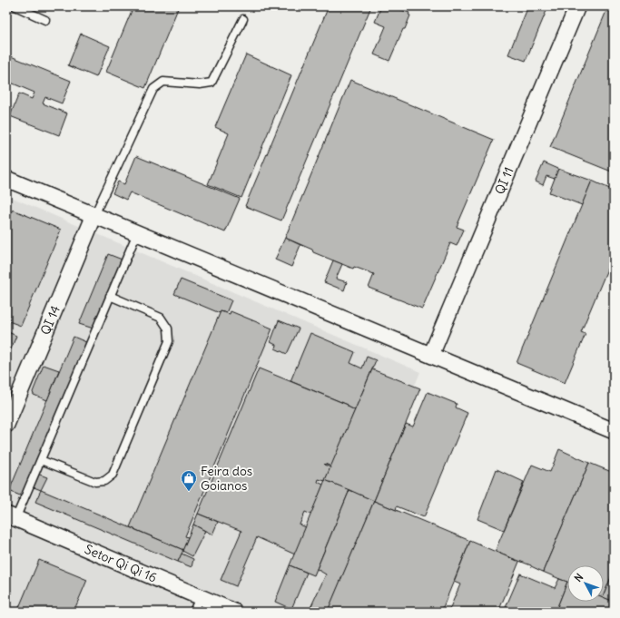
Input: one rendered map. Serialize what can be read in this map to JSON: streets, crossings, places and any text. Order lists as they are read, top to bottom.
{
  "streets": {
    "street": ["QI 11", "QI 14", "Setor Qi Qi 16"]
  },
  "places": {
    "shop": ["Feira dos Goianos"]
  },
  "north": "top left"
}
